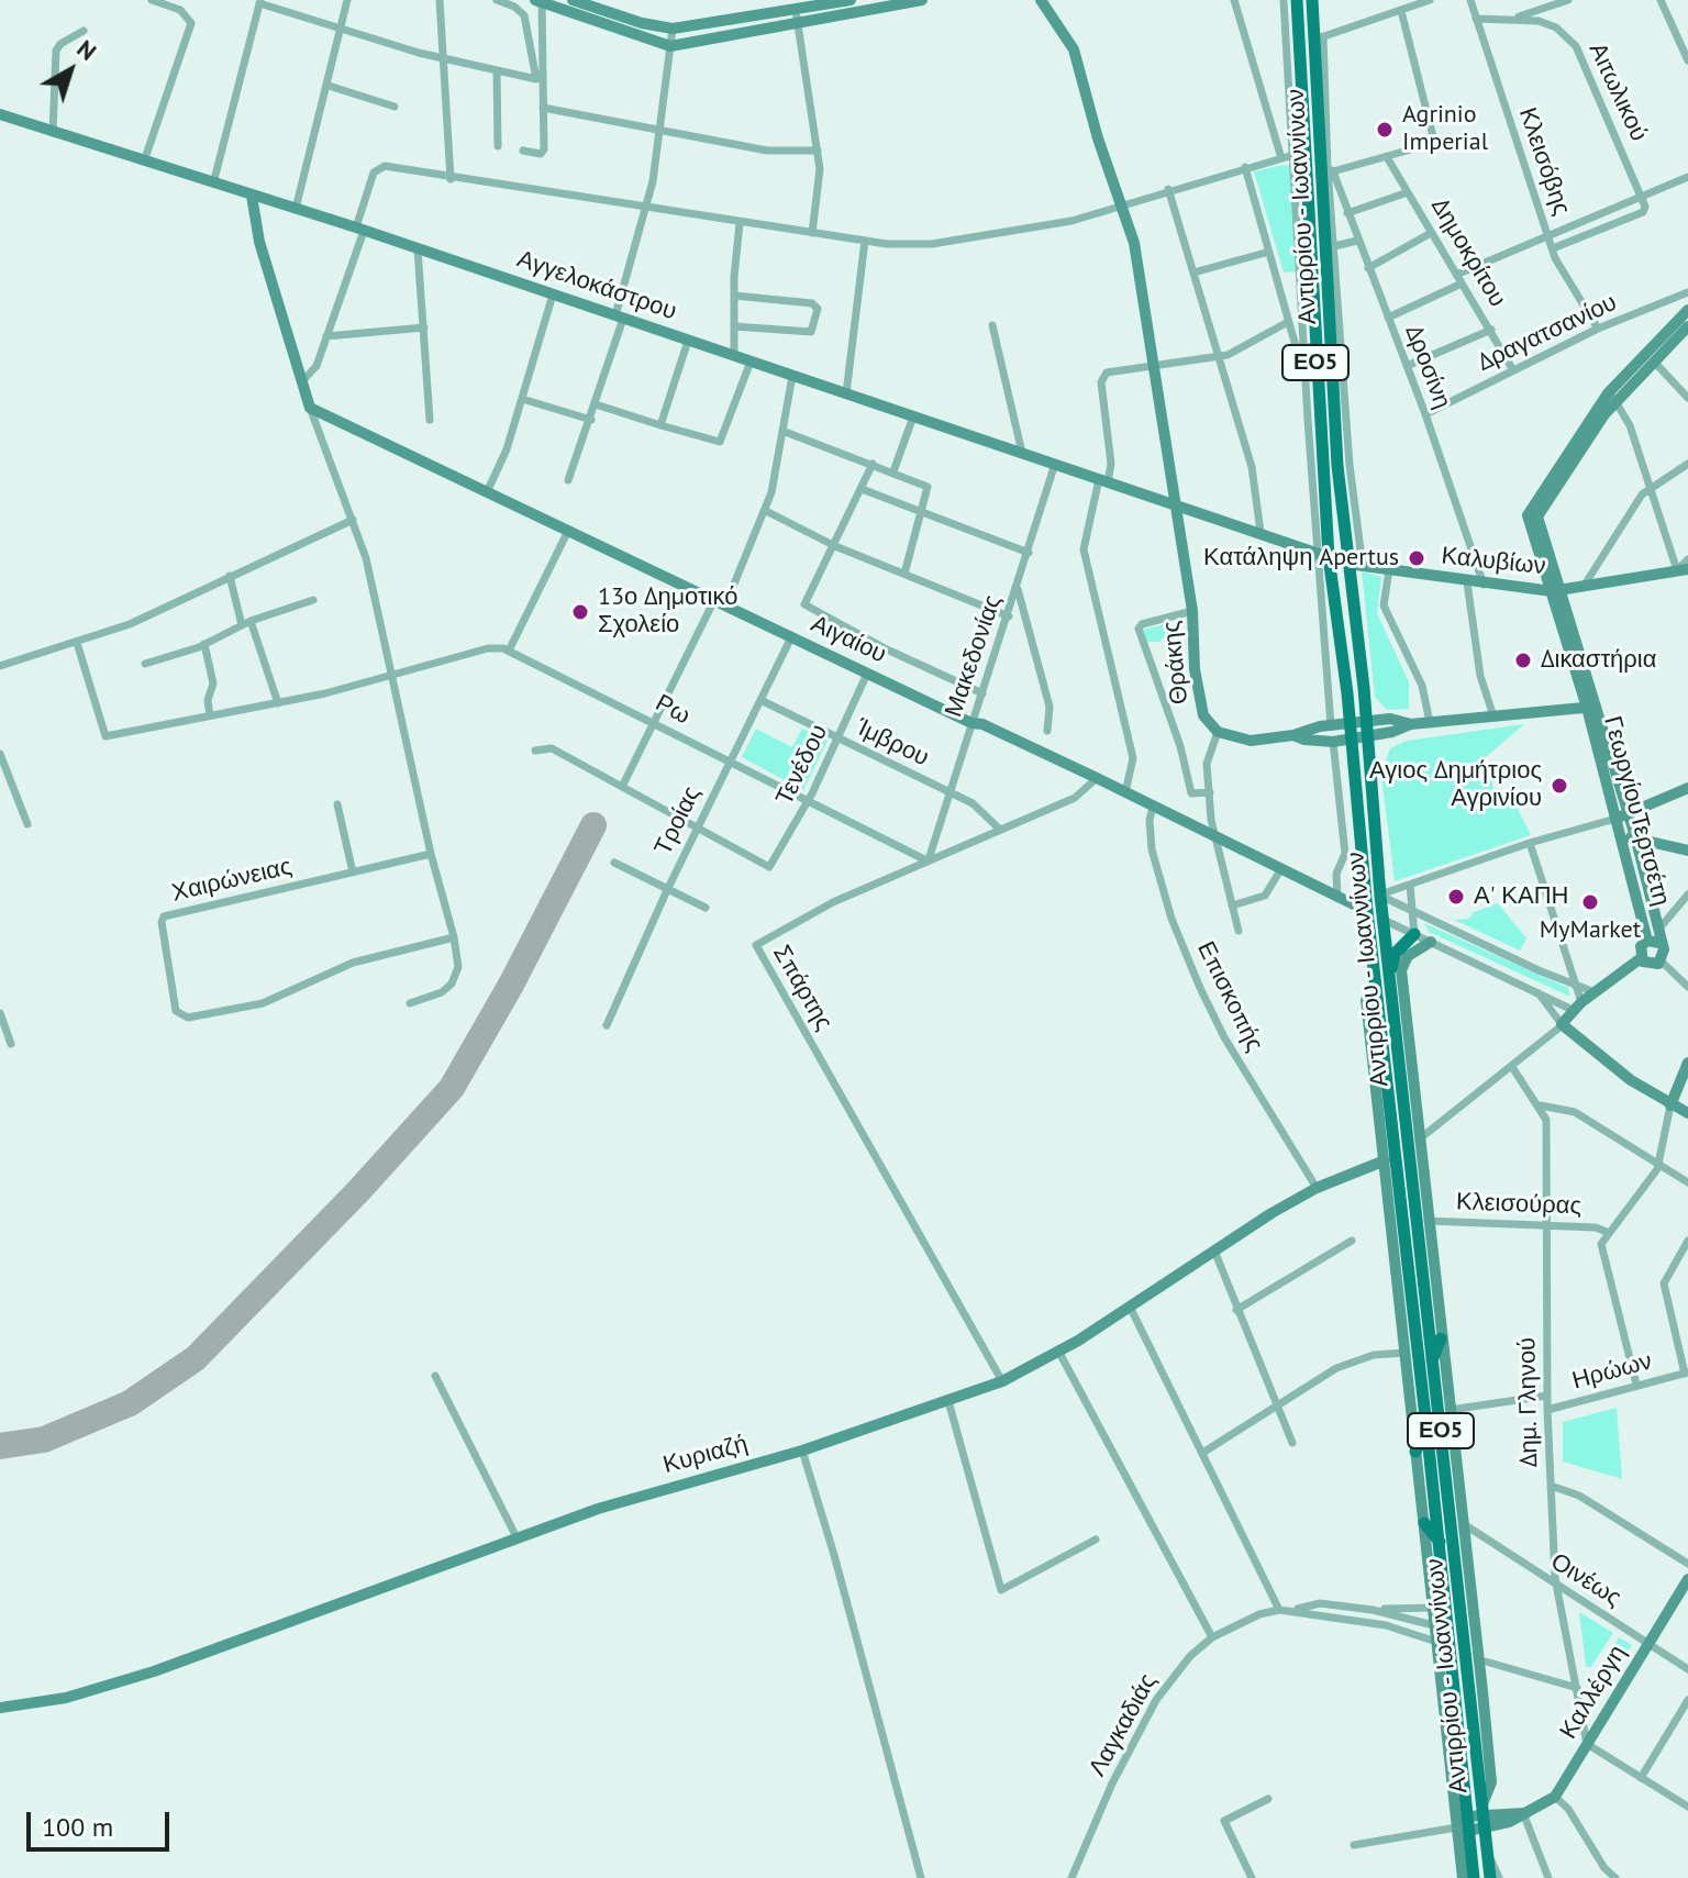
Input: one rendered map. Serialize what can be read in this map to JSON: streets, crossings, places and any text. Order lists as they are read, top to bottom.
{
  "streets": {
    "main road": ["Αντιρρίου - Ιωαννίνων", "ΕΟ5"],
    "street": [
      "Αιτωλικού",
      "Κλεισόβης",
      "Δημοκρίτου",
      "Αγγελοκάστρου",
      "Δραγατσανίου",
      "Δροσίνη",
      "Καλυβίων",
      "Αιγαίου",
      "Μακεδονίας",
      "Θράκης",
      "Ρω",
      "Ίμβρου",
      "Τενέδου",
      "ΓεωργίουΤερτσέτη",
      "Τροίας",
      "Χαιρώνειας",
      "Σπάρτης",
      "Επισκοπής",
      "Κλεισούρας",
      "Ηρώων",
      "Δημ. Γληνού",
      "Κυριαζή",
      "Οινέως",
      "Καλλέργη",
      "Λαγκαδιάς"
    ]
  },
  "crossings": [
    ["Αιτωλικού", "Κλεισόβης"],
    ["Κλεισόβης", "Δραγατσανίου"],
    ["Αντιρρίου - Ιωαννίνων", "Αγγελοκάστρου"],
    ["Αντιρρίου - Ιωαννίνων", "Καλυβίων"],
    ["Αντιρρίου - Ιωαννίνων", "Αιγαίου"],
    ["Δημοκρίτου", "Δραγατσανίου"],
    ["Αγγελοκάστρου", "Μακεδονίας"],
    ["Αγγελοκάστρου", "Θράκης"],
    ["Δραγατσανίου", "Δροσίνη"],
    ["Δροσίνη", "Καλυβίων"],
    ["Καλυβίων", "ΓεωργίουΤερτσέτη"],
    ["Αιγαίου", "Μακεδονίας"],
    ["Αιγαίου", "Τενέδου"],
    ["Αιγαίου", "Τροίας"],
    ["Αιγαίου", "Σπάρτης"],
    ["Αιγαίου", "Επισκοπής"],
    ["Μακεδονίας", "Ρω"],
    ["Μακεδονίας", "Ίμβρου"],
    ["Μακεδονίας", "Σπάρτης"],
    ["Ρω", "Τενέδου"],
    ["Ρω", "Τροίας"],
    ["Ρω", "Σπάρτης"],
    ["Ίμβρου", "Τενέδου"],
    ["Ίμβρου", "Τροίας"],
    ["Ίμβρου", "Σπάρτης"],
    ["Τενέδου", "Τροίας"],
    ["Σπάρτης", "Κυριαζή"],
    ["Επισκοπής", "Κυριαζή"],
    ["Κλεισούρας", "Δημ. Γληνού"],
    ["Ηρώων", "Δημ. Γληνού"],
    ["Δημ. Γληνού", "Οινέως"],
    ["Δημ. Γληνού", "Καλλέργη"],
    ["Οινέως", "Καλλέργη"]
  ],
  "places": [
    "Agrinio Imperial",
    "Κατάληψη Apertus",
    "13ο Δημοτικό Σχολείο",
    "Δικαστήρια",
    "Αγιος Δημήτριος Αγρινίου",
    "Α' ΚΑΠΗ",
    "MyMarket"
  ],
  "scale_bar": "100 m",
  "north": "top right"
}
